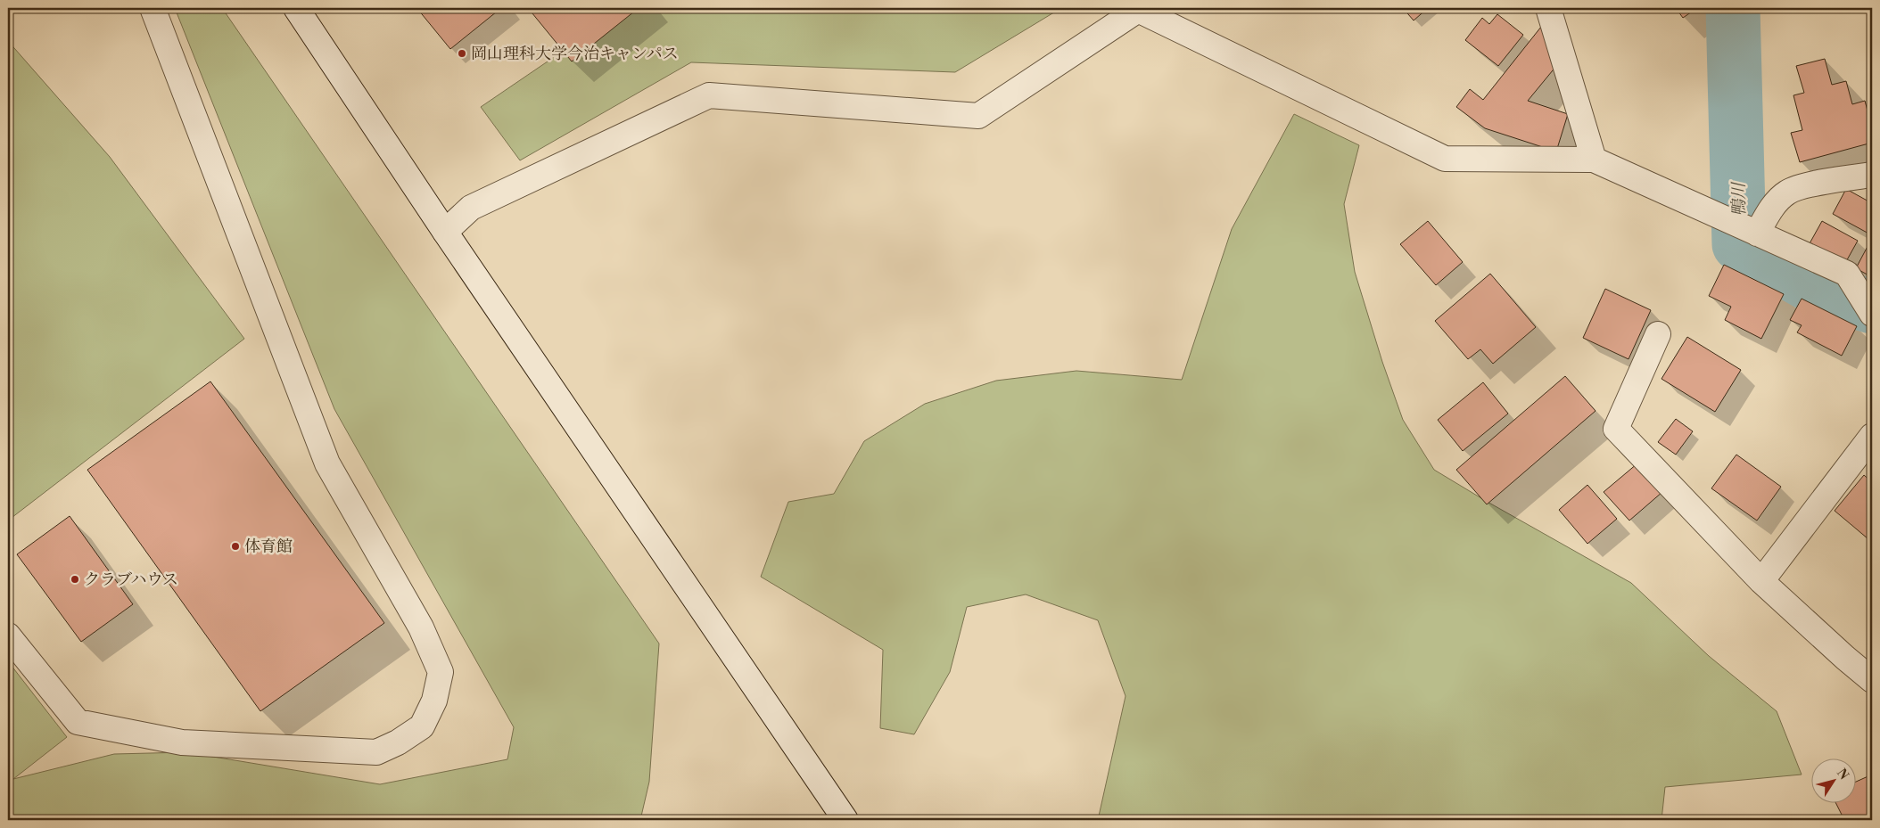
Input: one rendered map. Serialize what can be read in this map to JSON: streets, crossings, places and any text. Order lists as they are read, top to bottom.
{
  "water": ["鴨川"],
  "places": ["岡山理科大学今治キャンパス", "体育館", "クラブハウス"],
  "north": "top right"
}
